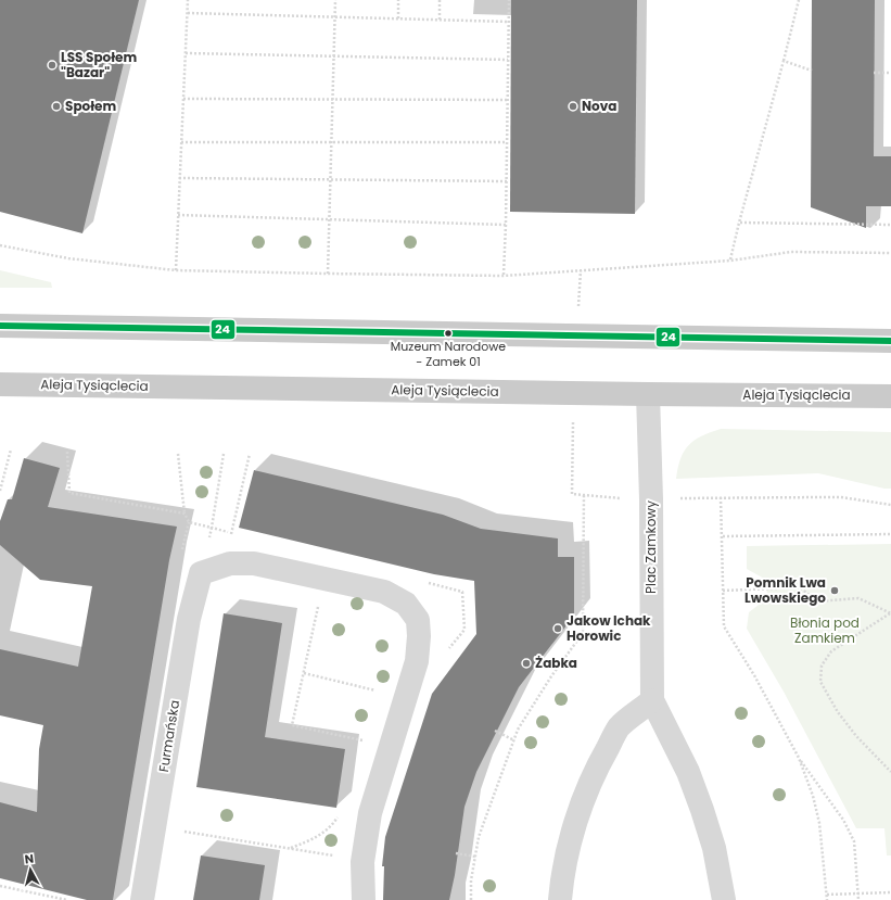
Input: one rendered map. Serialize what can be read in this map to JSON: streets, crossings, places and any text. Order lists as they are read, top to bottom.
{
  "streets": {
    "main road": ["Aleja Tysiąclecia"],
    "street": ["Plac Zamkowy", "Furmańska"]
  },
  "crossings": [
    ["Aleja Tysiąclecia", "Plac Zamkowy"]
  ],
  "parks": ["Błonia pod Zamkiem"],
  "places": [
    "LSS Społem \"Bazar\"",
    "Społem",
    "Nova",
    "Muzeum Narodowe - Zamek 01",
    "Pomnik Lwa Lwowskiego",
    "Jakow Ichak Horowic",
    "Żabka"
  ],
  "lines": ["transit line 24"],
  "north": "top"
}
